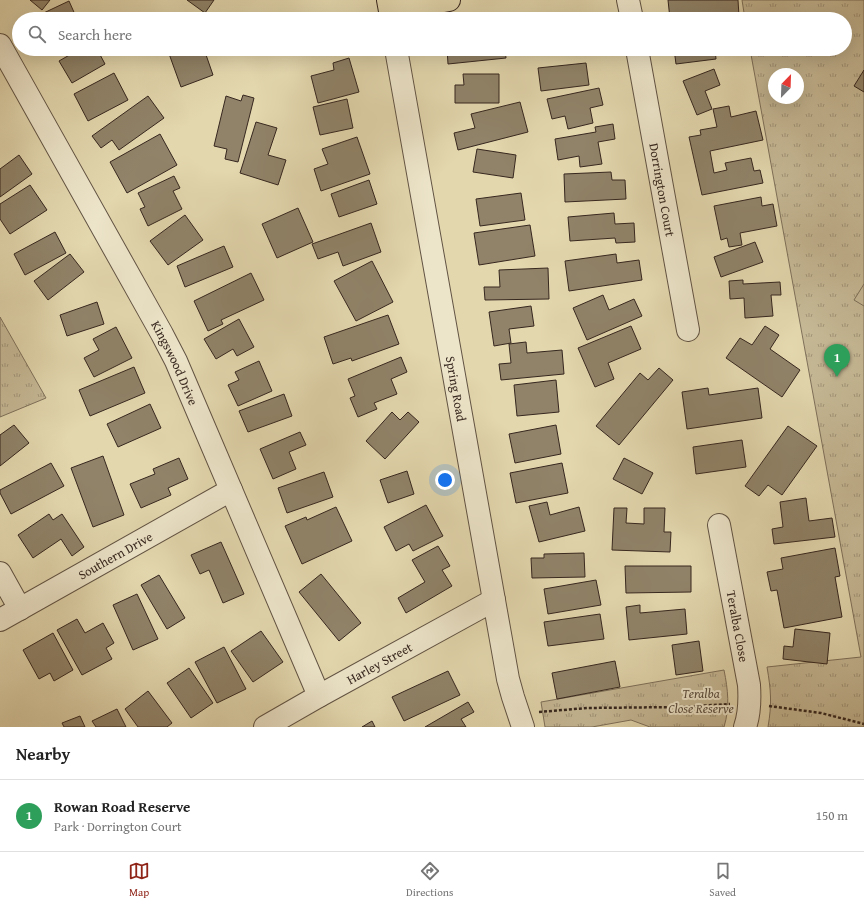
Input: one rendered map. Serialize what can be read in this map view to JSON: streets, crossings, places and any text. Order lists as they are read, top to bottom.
{
  "streets": {
    "street": [
      "Dorrington Court",
      "Kingswood Drive",
      "Spring Road",
      "Southern Drive",
      "Teralba Close",
      "Harley Street"
    ]
  },
  "crossings": [
    ["Kingswood Drive", "Southern Drive"],
    ["Kingswood Drive", "Harley Street"],
    ["Spring Road", "Harley Street"]
  ],
  "parks": ["Teralba Close Reserve"],
  "north": "top right",
  "page": {
    "search": "Search here",
    "pins": "1",
    "heading": "Nearby",
    "list": [
      {
        "mark": "1",
        "name": "Rowan Road Reserve",
        "note": "Park · Dorrington Court",
        "value": "150 m"
      }
    ],
    "nav": ["Map", "Directions", "Saved"]
  }
}
